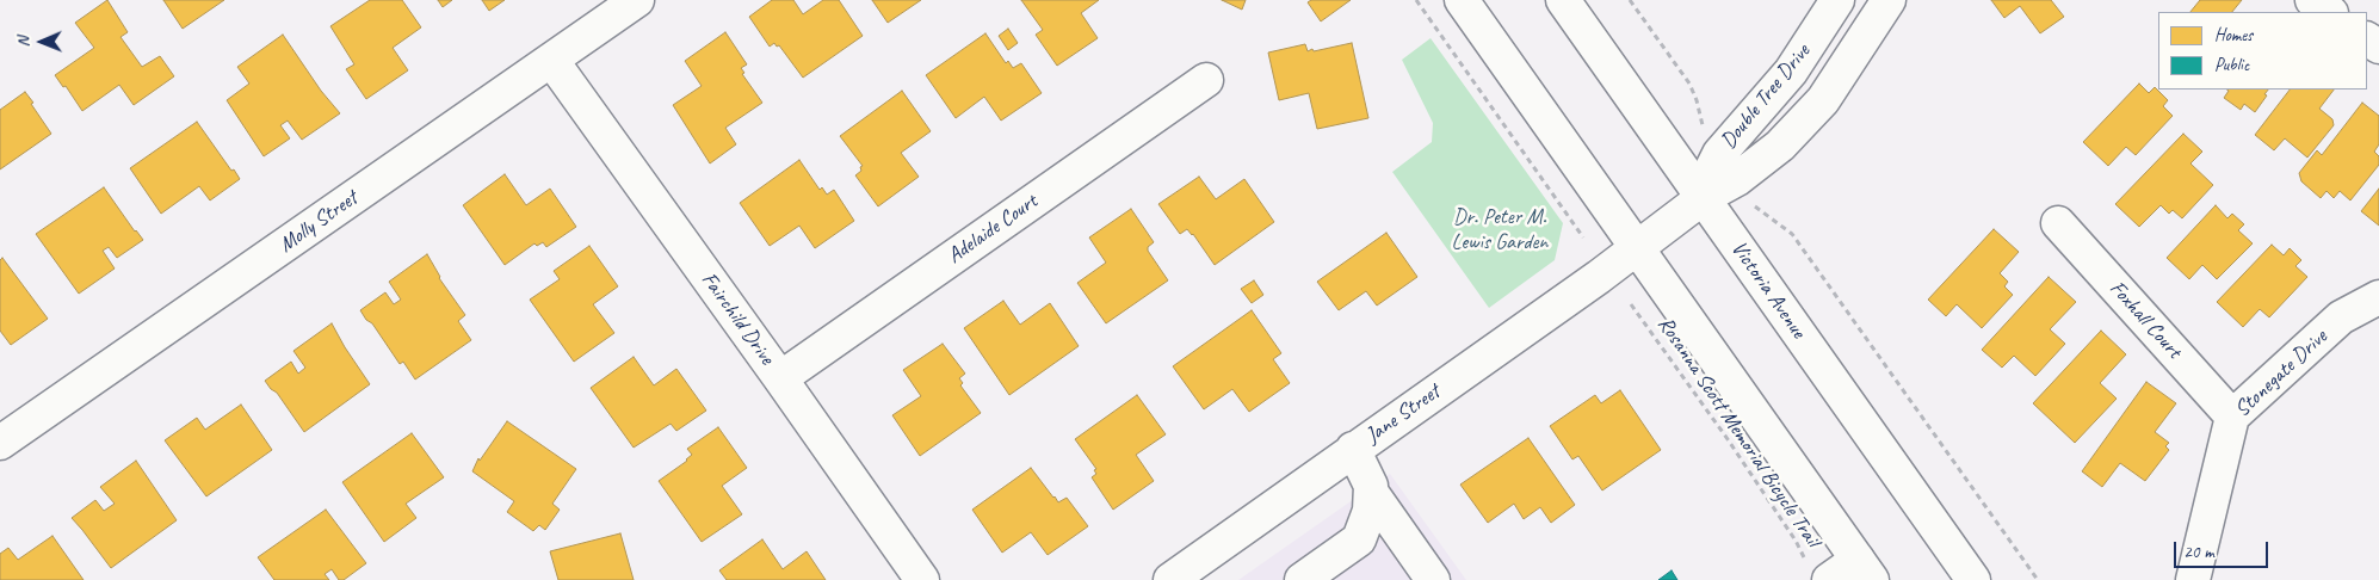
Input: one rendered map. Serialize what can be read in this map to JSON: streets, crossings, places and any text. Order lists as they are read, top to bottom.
{
  "streets": {
    "street": [
      "Double Tree Drive",
      "Molly Street",
      "Adelaide Court",
      "Victoria Avenue",
      "Fairchild Drive",
      "Foxhall Court",
      "Stonegate Drive",
      "Jane Street"
    ],
    "path": ["Rosanna Scott Memorial Bicycle Trail"]
  },
  "crossings": [
    ["Double Tree Drive", "Victoria Avenue"],
    ["Double Tree Drive", "Jane Street"],
    ["Molly Street", "Fairchild Drive"],
    ["Adelaide Court", "Fairchild Drive"],
    ["Foxhall Court", "Stonegate Drive"]
  ],
  "parks": ["Dr. Peter M. Lewis Garden"],
  "legend": ["Homes", "Public"],
  "scale_bar": "20 m",
  "north": "left"
}
